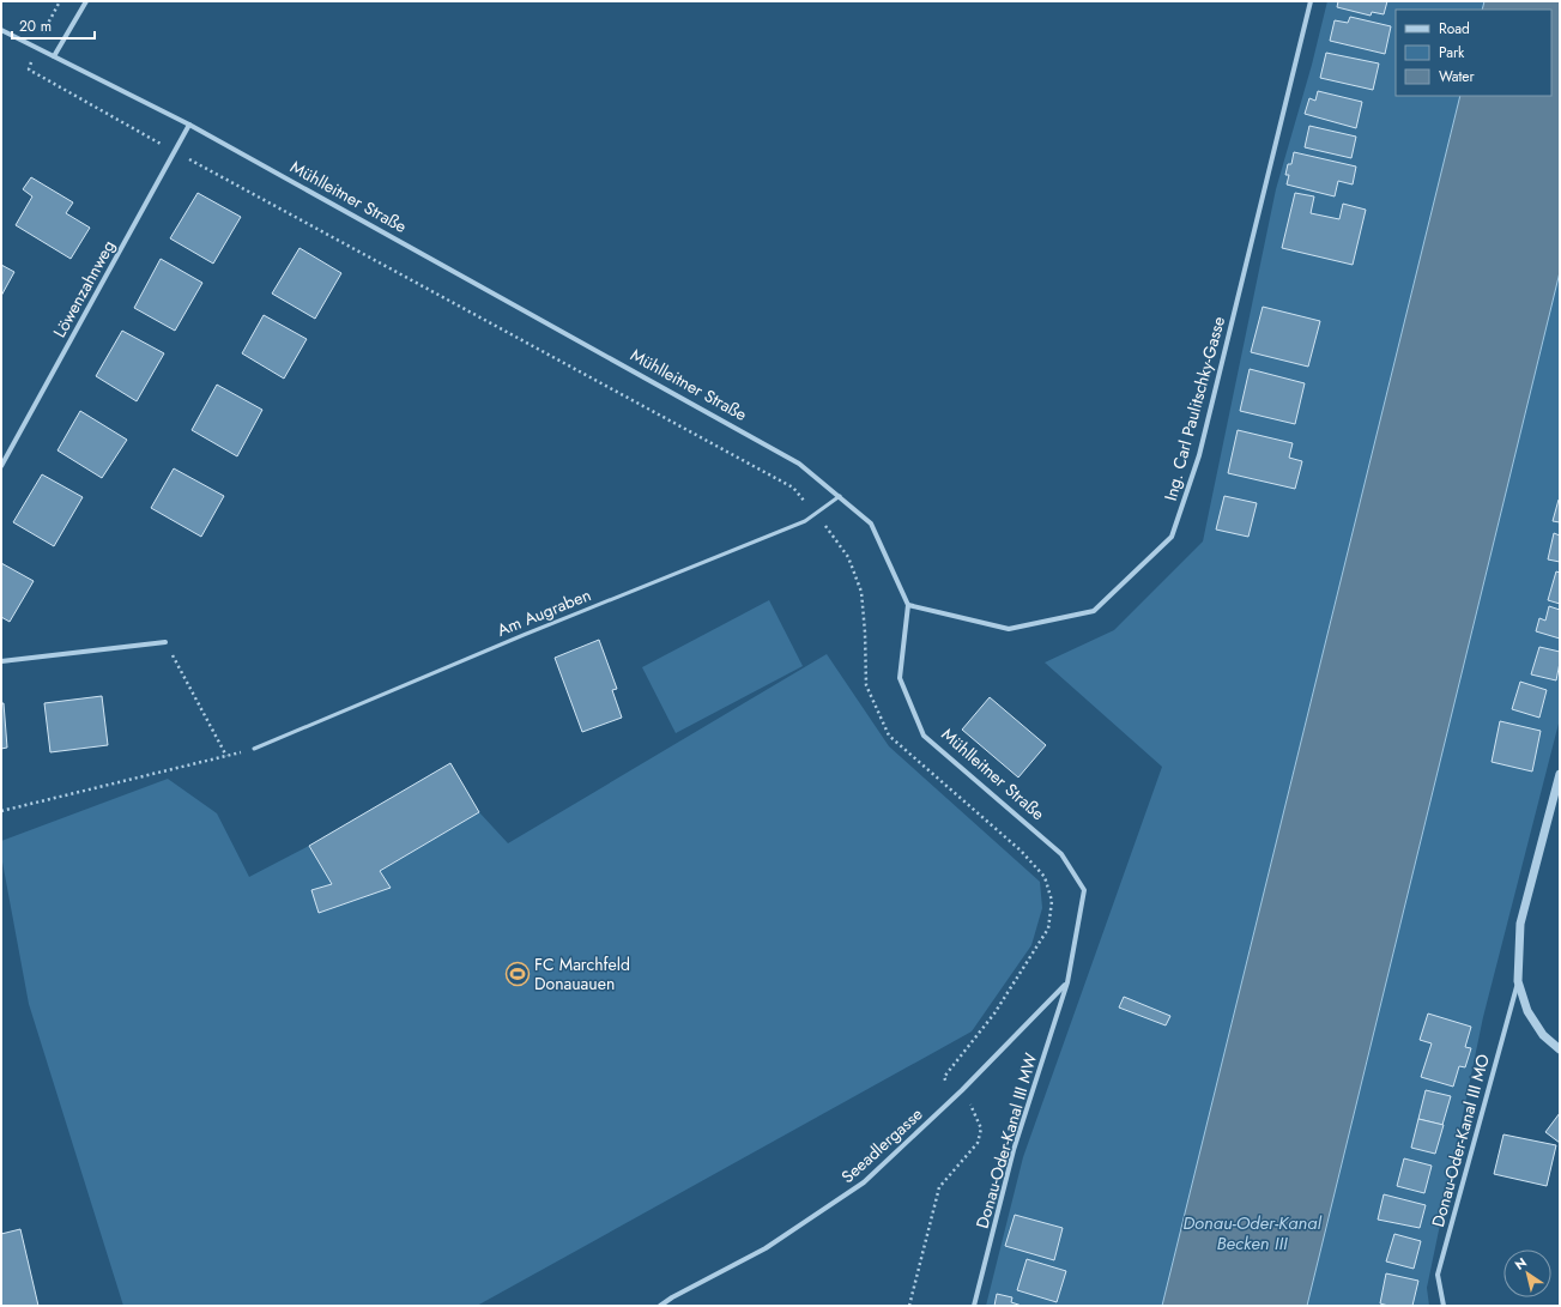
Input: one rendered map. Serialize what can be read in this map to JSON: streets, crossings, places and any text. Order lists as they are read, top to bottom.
{
  "streets": {
    "street": [
      "Mühlleitner Straße",
      "Löwenzahnweg",
      "Ing. Carl Paulitschky-Gasse",
      "Donau-Oder-Kanal III MW",
      "Donau-Oder-Kanal III MO",
      "Seeadlergasse"
    ],
    "lane": ["Am Augraben"]
  },
  "crossings": [
    ["Mühlleitner Straße", "Löwenzahnweg"],
    ["Mühlleitner Straße", "Ing. Carl Paulitschky-Gasse"],
    ["Mühlleitner Straße", "Am Augraben"],
    ["Mühlleitner Straße", "Donau-Oder-Kanal III MW"],
    ["Mühlleitner Straße", "Seeadlergasse"],
    ["Donau-Oder-Kanal III MW", "Seeadlergasse"]
  ],
  "water": ["Donau-Oder-Kanal Becken III"],
  "places": {
    "sports": ["FC Marchfeld Donauauen"]
  },
  "legend": ["Road", "Park", "Water"],
  "scale_bar": "20 m",
  "north": "top left"
}
